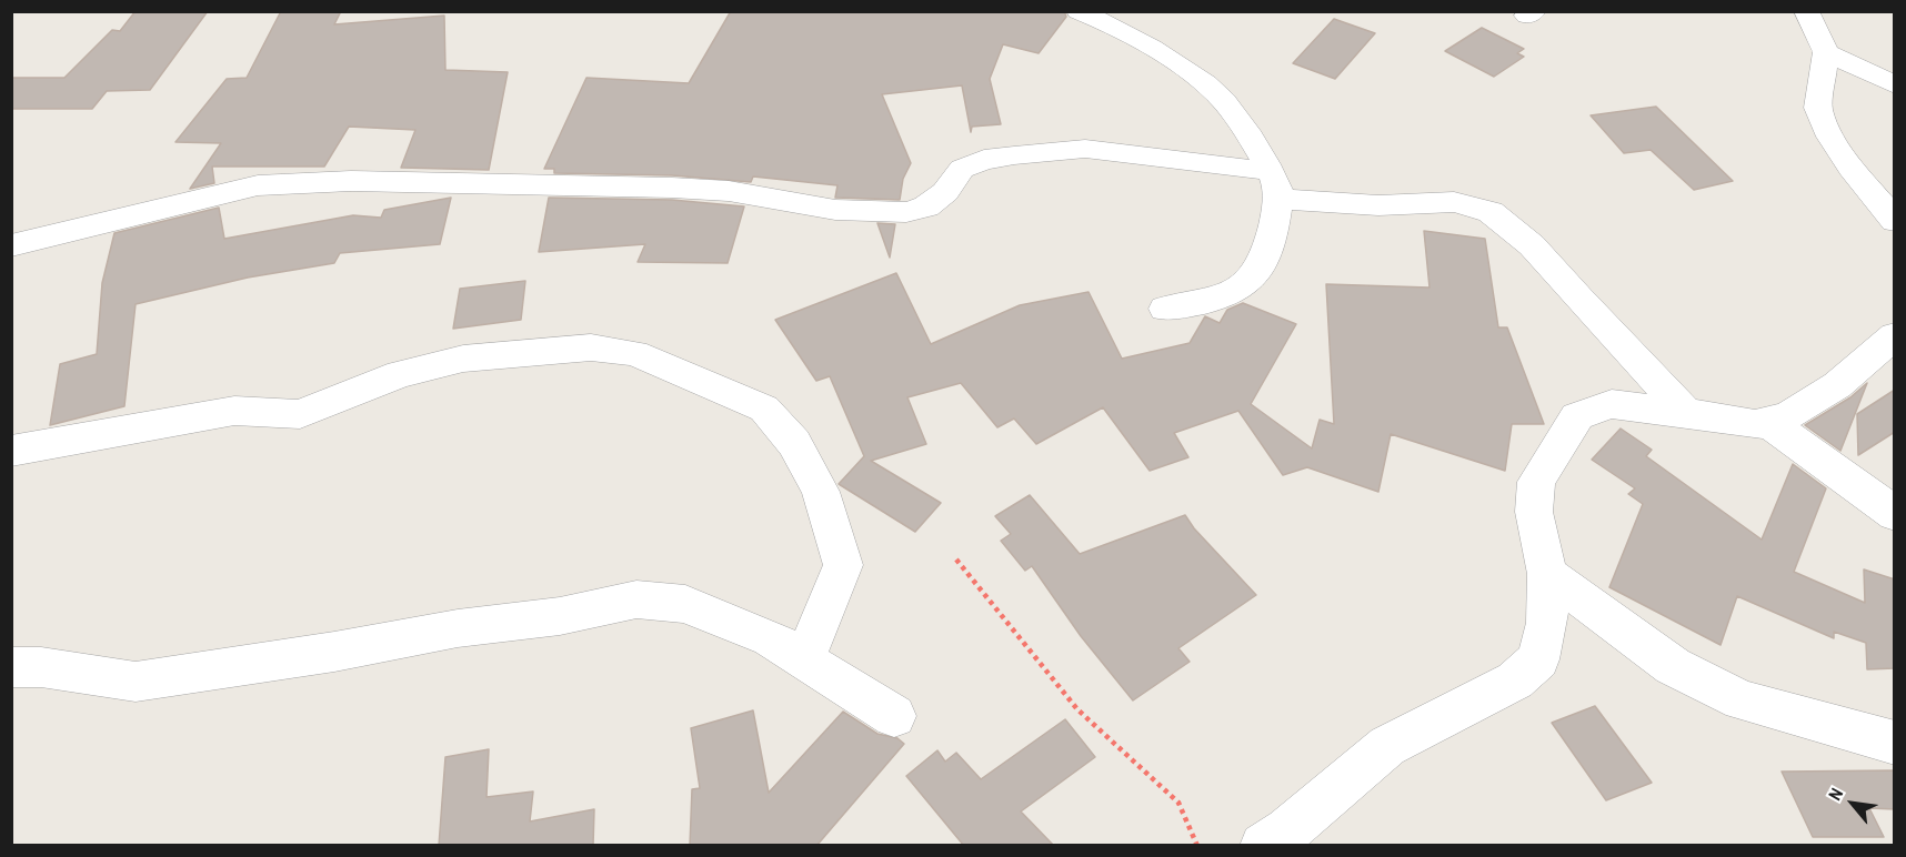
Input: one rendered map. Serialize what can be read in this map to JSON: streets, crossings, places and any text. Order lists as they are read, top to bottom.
{
  "north": "top left"
}
